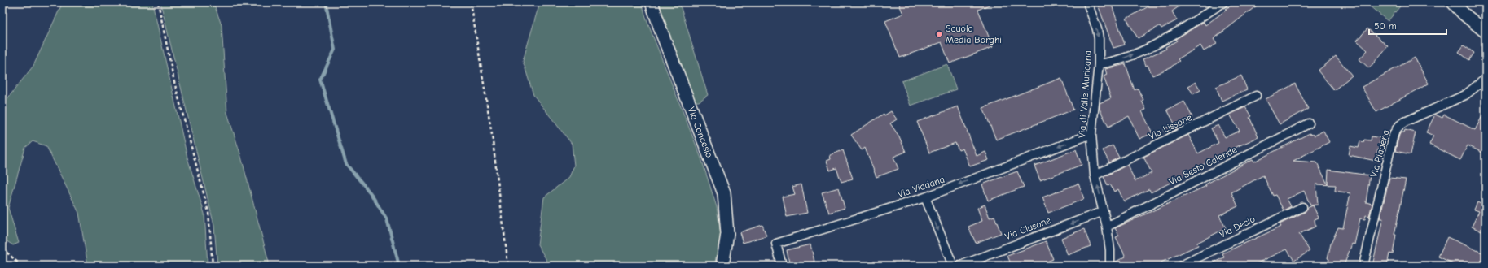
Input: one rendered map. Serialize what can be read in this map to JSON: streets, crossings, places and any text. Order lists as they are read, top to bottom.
{
  "streets": {
    "street": [
      "Via di Valle Muricana",
      "Via Lissone",
      "Via Concesio",
      "Via Piadena",
      "Via Sesto Calende",
      "Via Viadana",
      "Via Desio",
      "Via Clusone"
    ]
  },
  "crossings": [
    ["Via di Valle Muricana", "Via Lissone"],
    ["Via di Valle Muricana", "Via Sesto Calende"],
    ["Via di Valle Muricana", "Via Viadana"],
    ["Via di Valle Muricana", "Via Clusone"]
  ],
  "one_way": ["Via Viadana", "Via Clusone"],
  "places": ["Scuola Media Borghi"],
  "scale_bar": "50 m"
}
